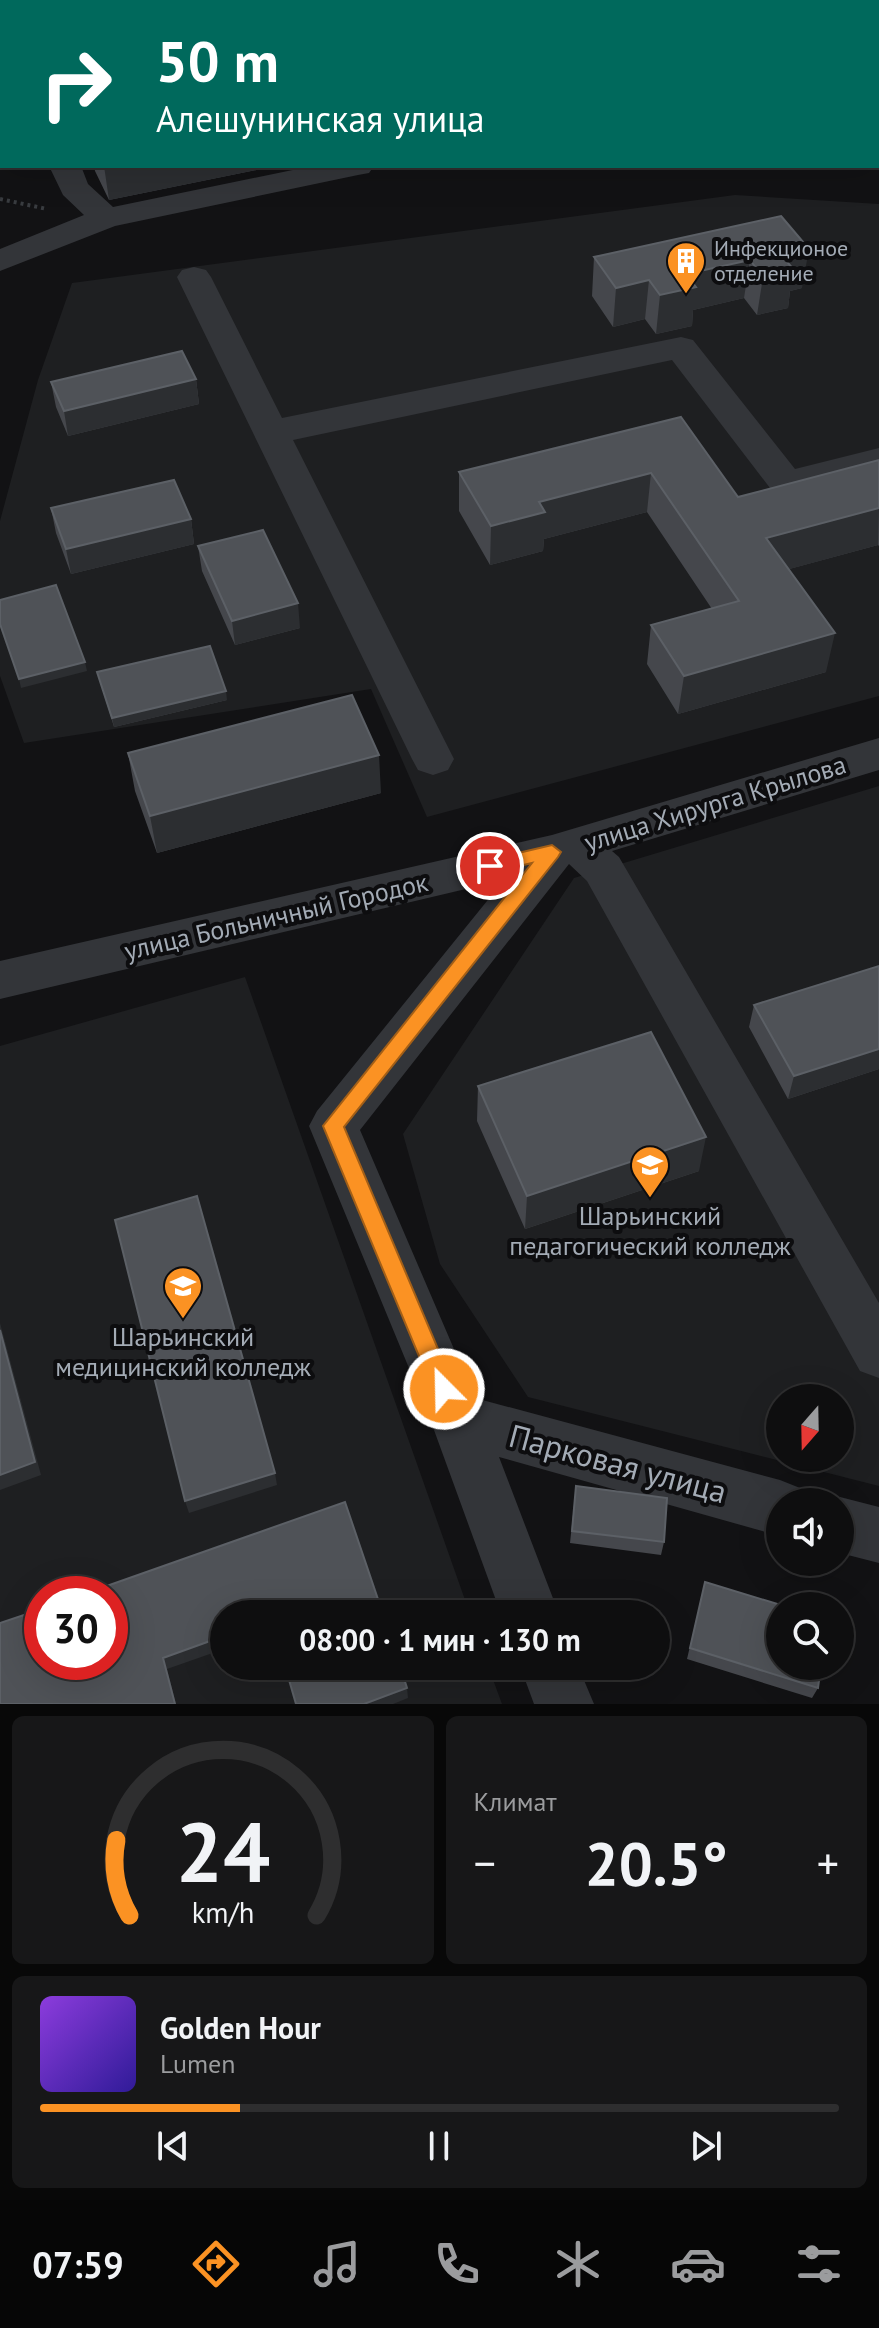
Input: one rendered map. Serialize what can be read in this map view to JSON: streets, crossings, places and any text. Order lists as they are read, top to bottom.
{
  "streets": {
    "street": ["улица Хирурга Крылова", "улица Больничный Городок", "Парковая улица"]
  },
  "crossings": [
    ["улица Хирурга Крылова", "улица Больничный Городок"]
  ],
  "places": {
    "building": ["Инфекционое отделение"],
    "school or university": ["Шарьинский педагогический колледж", "Шарьинский медицинский колледж"]
  },
  "north": "bottom",
  "page": {
    "turn": ["50 m", "Алешунинская улица"],
    "limit": "30",
    "trip": "08:00 · 1 мин · 130 m",
    "tile": "Климат",
    "heat": ["−", "20.5°", "+"],
    "song": ["Golden Hour", "Lumen"],
    "tabs": "07:59",
    "gauge": ["24", "km/h"]
  }
}
